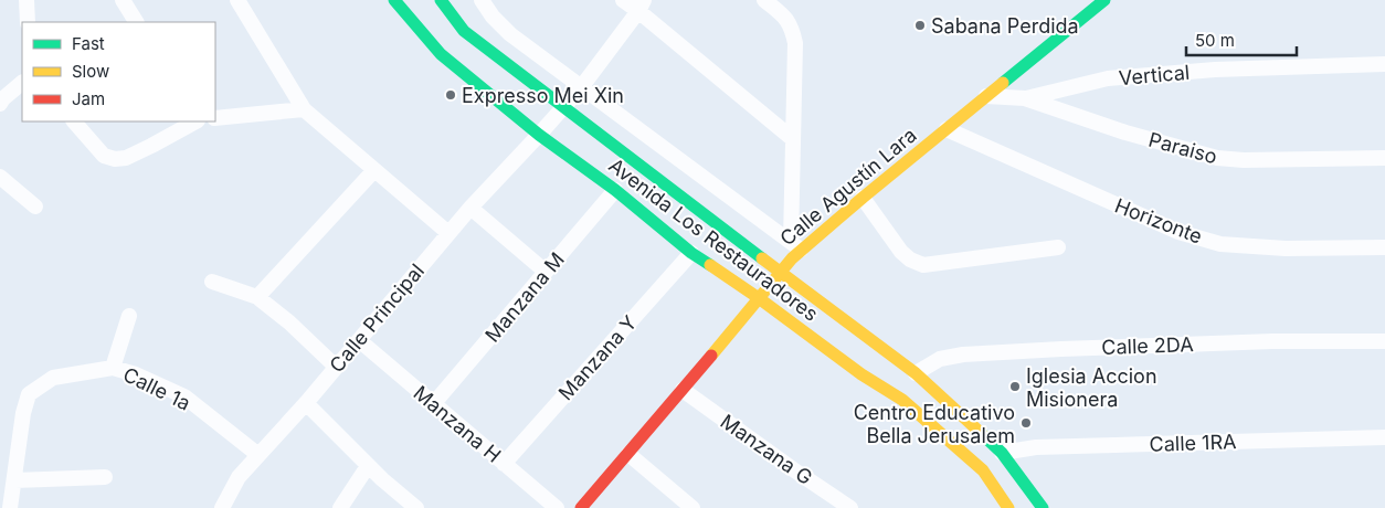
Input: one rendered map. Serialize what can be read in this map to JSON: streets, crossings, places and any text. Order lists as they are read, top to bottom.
{
  "streets": {
    "street": [
      "Vertical",
      "Paraiso",
      "Calle Agustín Lara",
      "Horizonte",
      "Avenida Los Restauradores",
      "Manzana M",
      "Calle Principal",
      "Calle 2DA",
      "Manzana Y",
      "Calle 1a",
      "Manzana H",
      "Calle 1RA",
      "Manzana G"
    ]
  },
  "crossings": [
    ["Vertical", "Paraiso"],
    ["Paraiso", "Calle Agustín Lara"],
    ["Calle Agustín Lara", "Horizonte"],
    ["Calle Agustín Lara", "Avenida Los Restauradores"],
    ["Calle Agustín Lara", "Manzana G"],
    ["Avenida Los Restauradores", "Manzana M"],
    ["Avenida Los Restauradores", "Calle Principal"],
    ["Avenida Los Restauradores", "Manzana Y"],
    ["Manzana M", "Manzana H"],
    ["Calle Principal", "Calle 1a"],
    ["Calle Principal", "Manzana H"],
    ["Manzana Y", "Manzana H"]
  ],
  "places": [
    "Sabana Perdida",
    "Expresso Mei Xin",
    "Iglesia Accion Misionera",
    "Centro Educativo Bella Jerusalem"
  ],
  "legend": ["Fast", "Slow", "Jam"],
  "scale_bar": "50 m"
}
